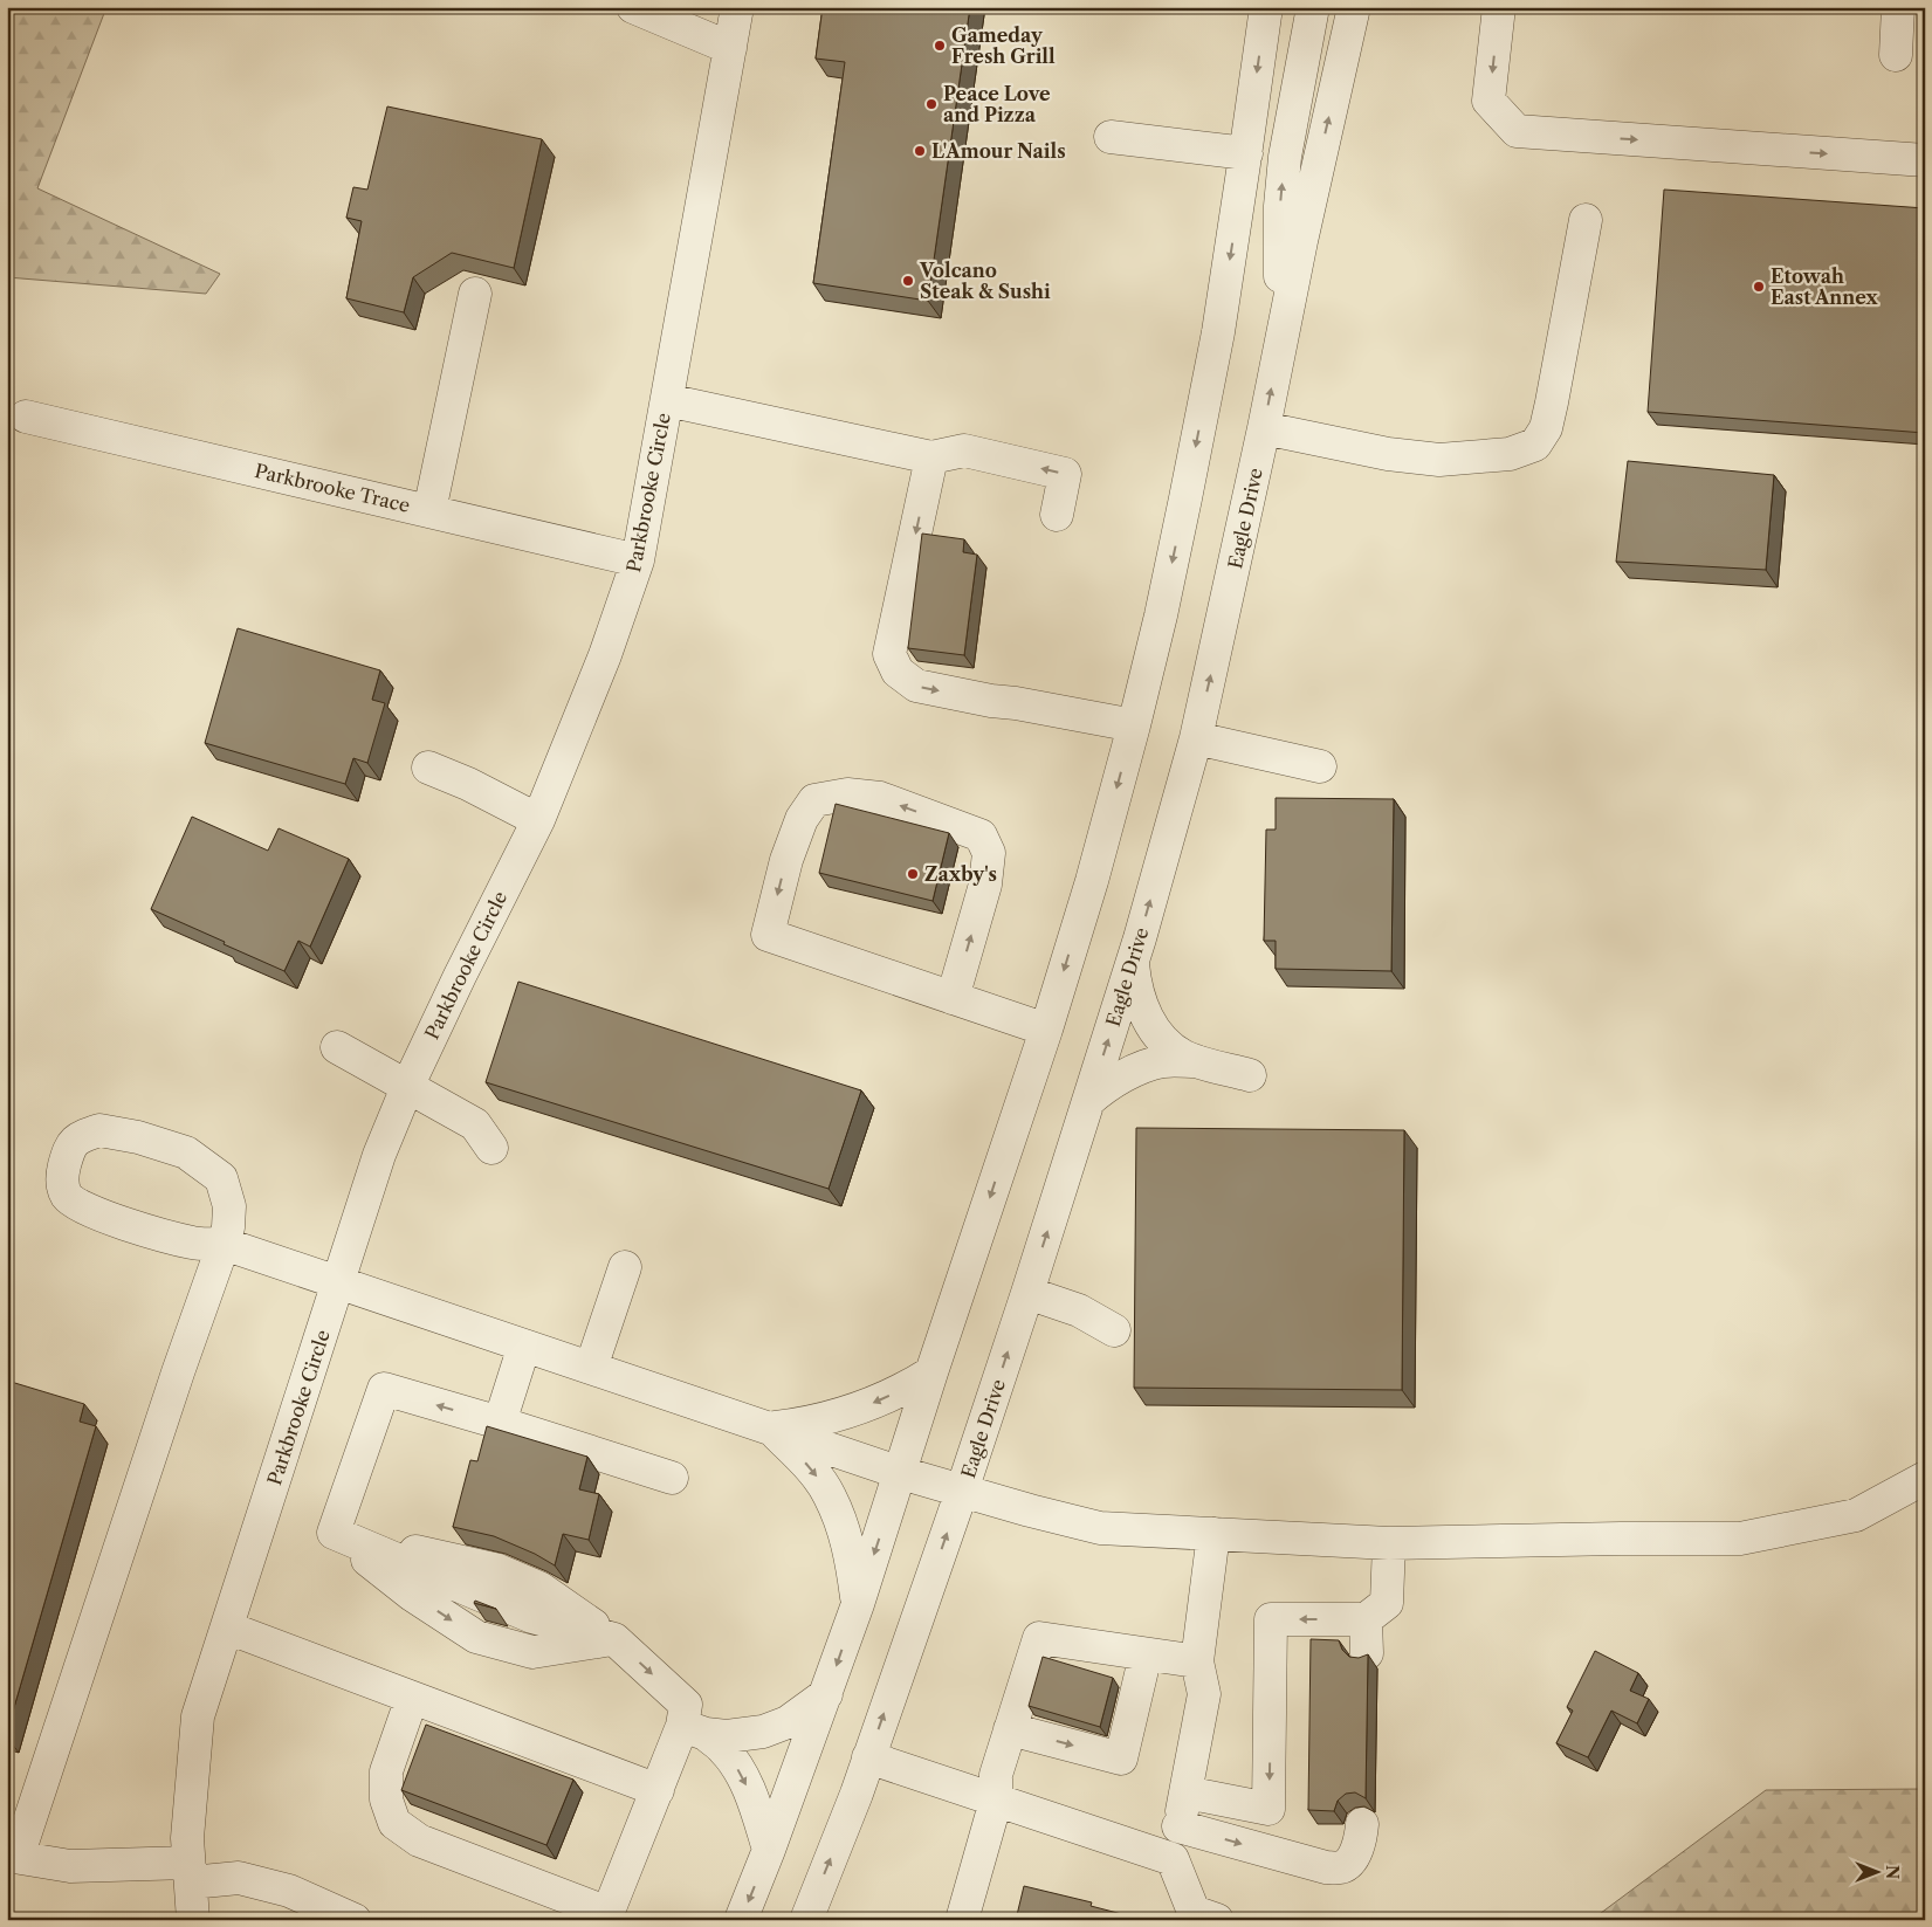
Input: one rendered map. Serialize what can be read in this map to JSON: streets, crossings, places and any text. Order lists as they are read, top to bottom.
{
  "streets": {
    "street": ["Parkbrooke Trace", "Parkbrooke Circle", "Eagle Drive"]
  },
  "crossings": [
    ["Parkbrooke Trace", "Parkbrooke Circle"]
  ],
  "places": [
    "Gameday Fresh Grill",
    "Peace Love and Pizza",
    "L'Amour Nails",
    "Volcano Steak & Sushi",
    "Etowah East Annex",
    "Zaxby's"
  ],
  "north": "right"
}
